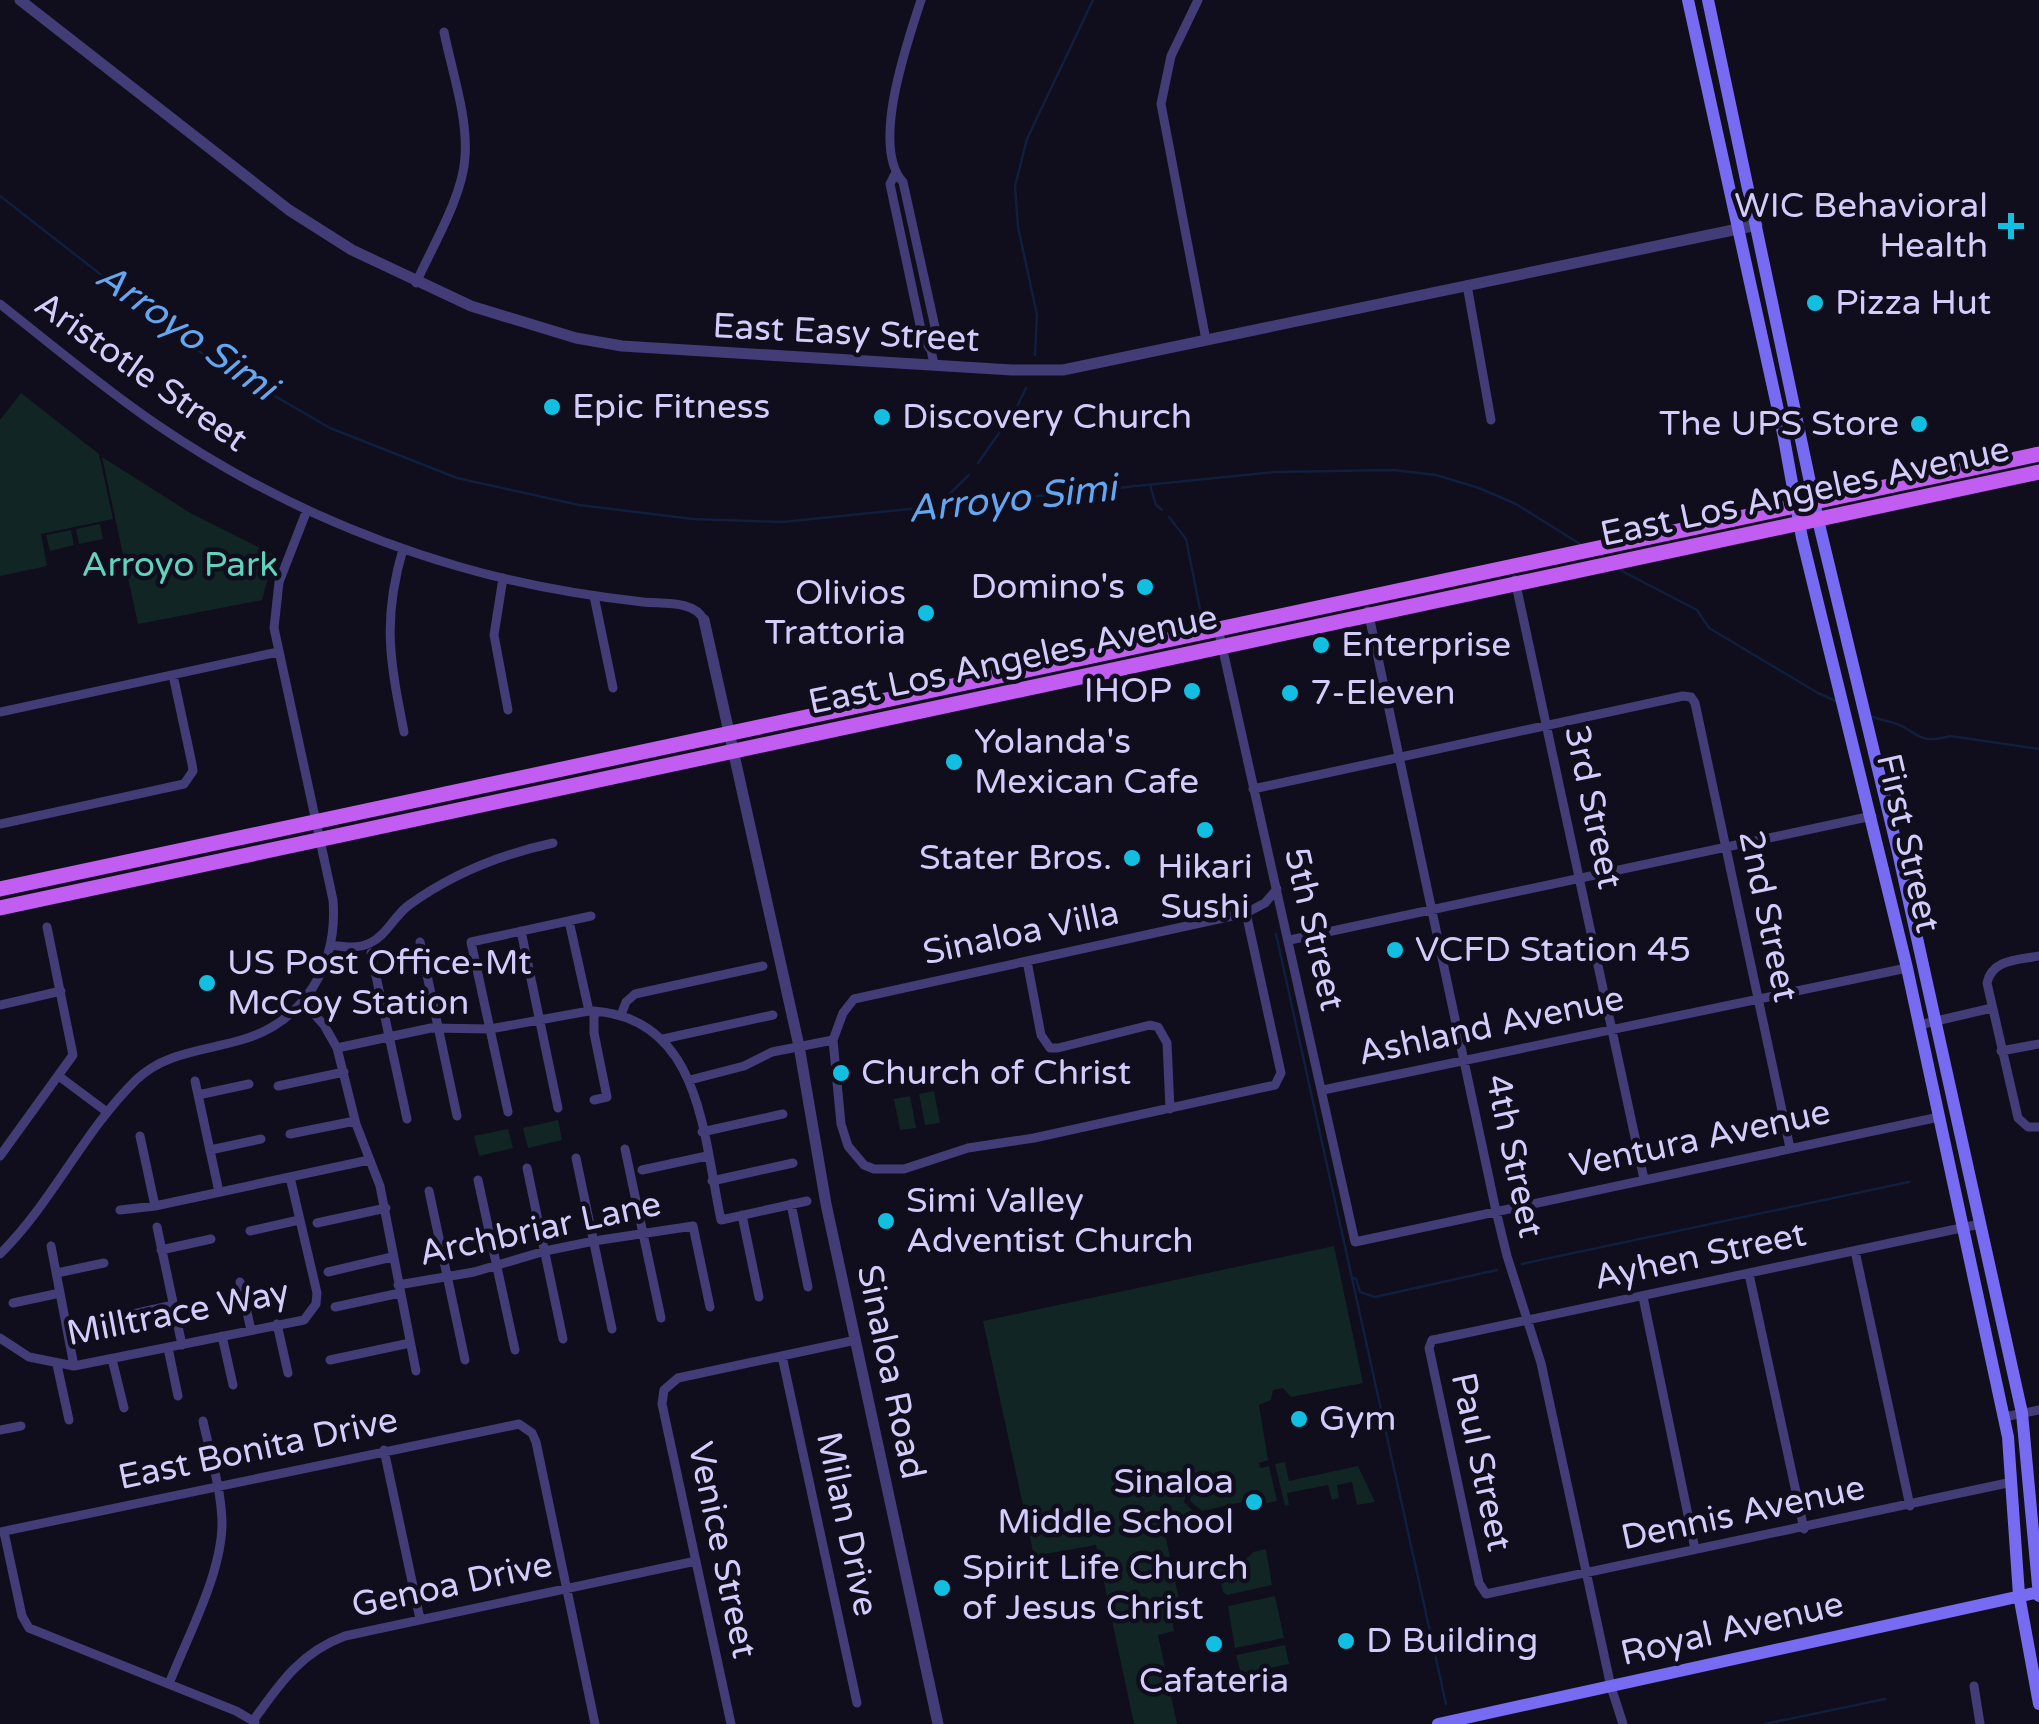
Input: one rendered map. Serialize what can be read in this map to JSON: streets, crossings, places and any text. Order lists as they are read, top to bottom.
{
  "streets": {
    "main road": ["East Los Angeles Avenue", "First Street", "Royal Avenue"],
    "street": [
      "East Easy Street",
      "Aristotle Street",
      "3rd Street",
      "2nd Street",
      "5th Street",
      "Sinaloa Villa",
      "Ashland Avenue",
      "Ventura Avenue",
      "4th Street",
      "Archbriar Lane",
      "Ayhen Street",
      "Milltrace Way",
      "Sinaloa Road",
      "East Bonita Drive",
      "Paul Street",
      "Dennis Avenue",
      "Milan Drive",
      "Venice Street",
      "Genoa Drive"
    ]
  },
  "crossings": [
    ["East Easy Street", "First Street"],
    ["Aristotle Street", "Sinaloa Road"],
    ["East Los Angeles Avenue", "3rd Street"],
    ["East Los Angeles Avenue", "First Street"],
    ["East Los Angeles Avenue", "5th Street"],
    ["East Los Angeles Avenue", "4th Street"],
    ["East Los Angeles Avenue", "Sinaloa Road"],
    ["3rd Street", "2nd Street"],
    ["3rd Street", "Ashland Avenue"],
    ["3rd Street", "Ventura Avenue"],
    ["First Street", "Ashland Avenue"],
    ["First Street", "Ventura Avenue"],
    ["First Street", "Ayhen Street"],
    ["First Street", "Dennis Avenue"],
    ["First Street", "Royal Avenue"],
    ["2nd Street", "Ashland Avenue"],
    ["2nd Street", "Ventura Avenue"],
    ["5th Street", "Sinaloa Villa"],
    ["5th Street", "Ashland Avenue"],
    ["5th Street", "Ventura Avenue"],
    ["Ashland Avenue", "4th Street"],
    ["Ventura Avenue", "4th Street"],
    ["4th Street", "Ayhen Street"],
    ["4th Street", "Dennis Avenue"],
    ["4th Street", "Royal Avenue"],
    ["Ayhen Street", "Paul Street"],
    ["East Bonita Drive", "Genoa Drive"],
    ["Paul Street", "Dennis Avenue"],
    ["Milan Drive", "Venice Street"],
    ["Venice Street", "Genoa Drive"]
  ],
  "water": ["Arroyo Simi"],
  "parks": ["Arroyo Park"],
  "places": {
    "health": ["WIC Behavioral Health"],
    "other": [
      "Pizza Hut",
      "Epic Fitness",
      "Discovery Church",
      "The UPS Store",
      "Domino's",
      "Olivios Trattoria",
      "Enterprise",
      "IHOP",
      "7-Eleven",
      "Yolanda's Mexican Cafe",
      "Hikari Sushi",
      "Stater Bros.",
      "VCFD Station 45",
      "US Post Office-Mt McCoy Station",
      "Church of Christ",
      "Simi Valley Adventist Church",
      "Gym",
      "Sinaloa Middle School",
      "Spirit Life Church of Jesus Christ",
      "D Building",
      "Cafateria"
    ]
  }
}
